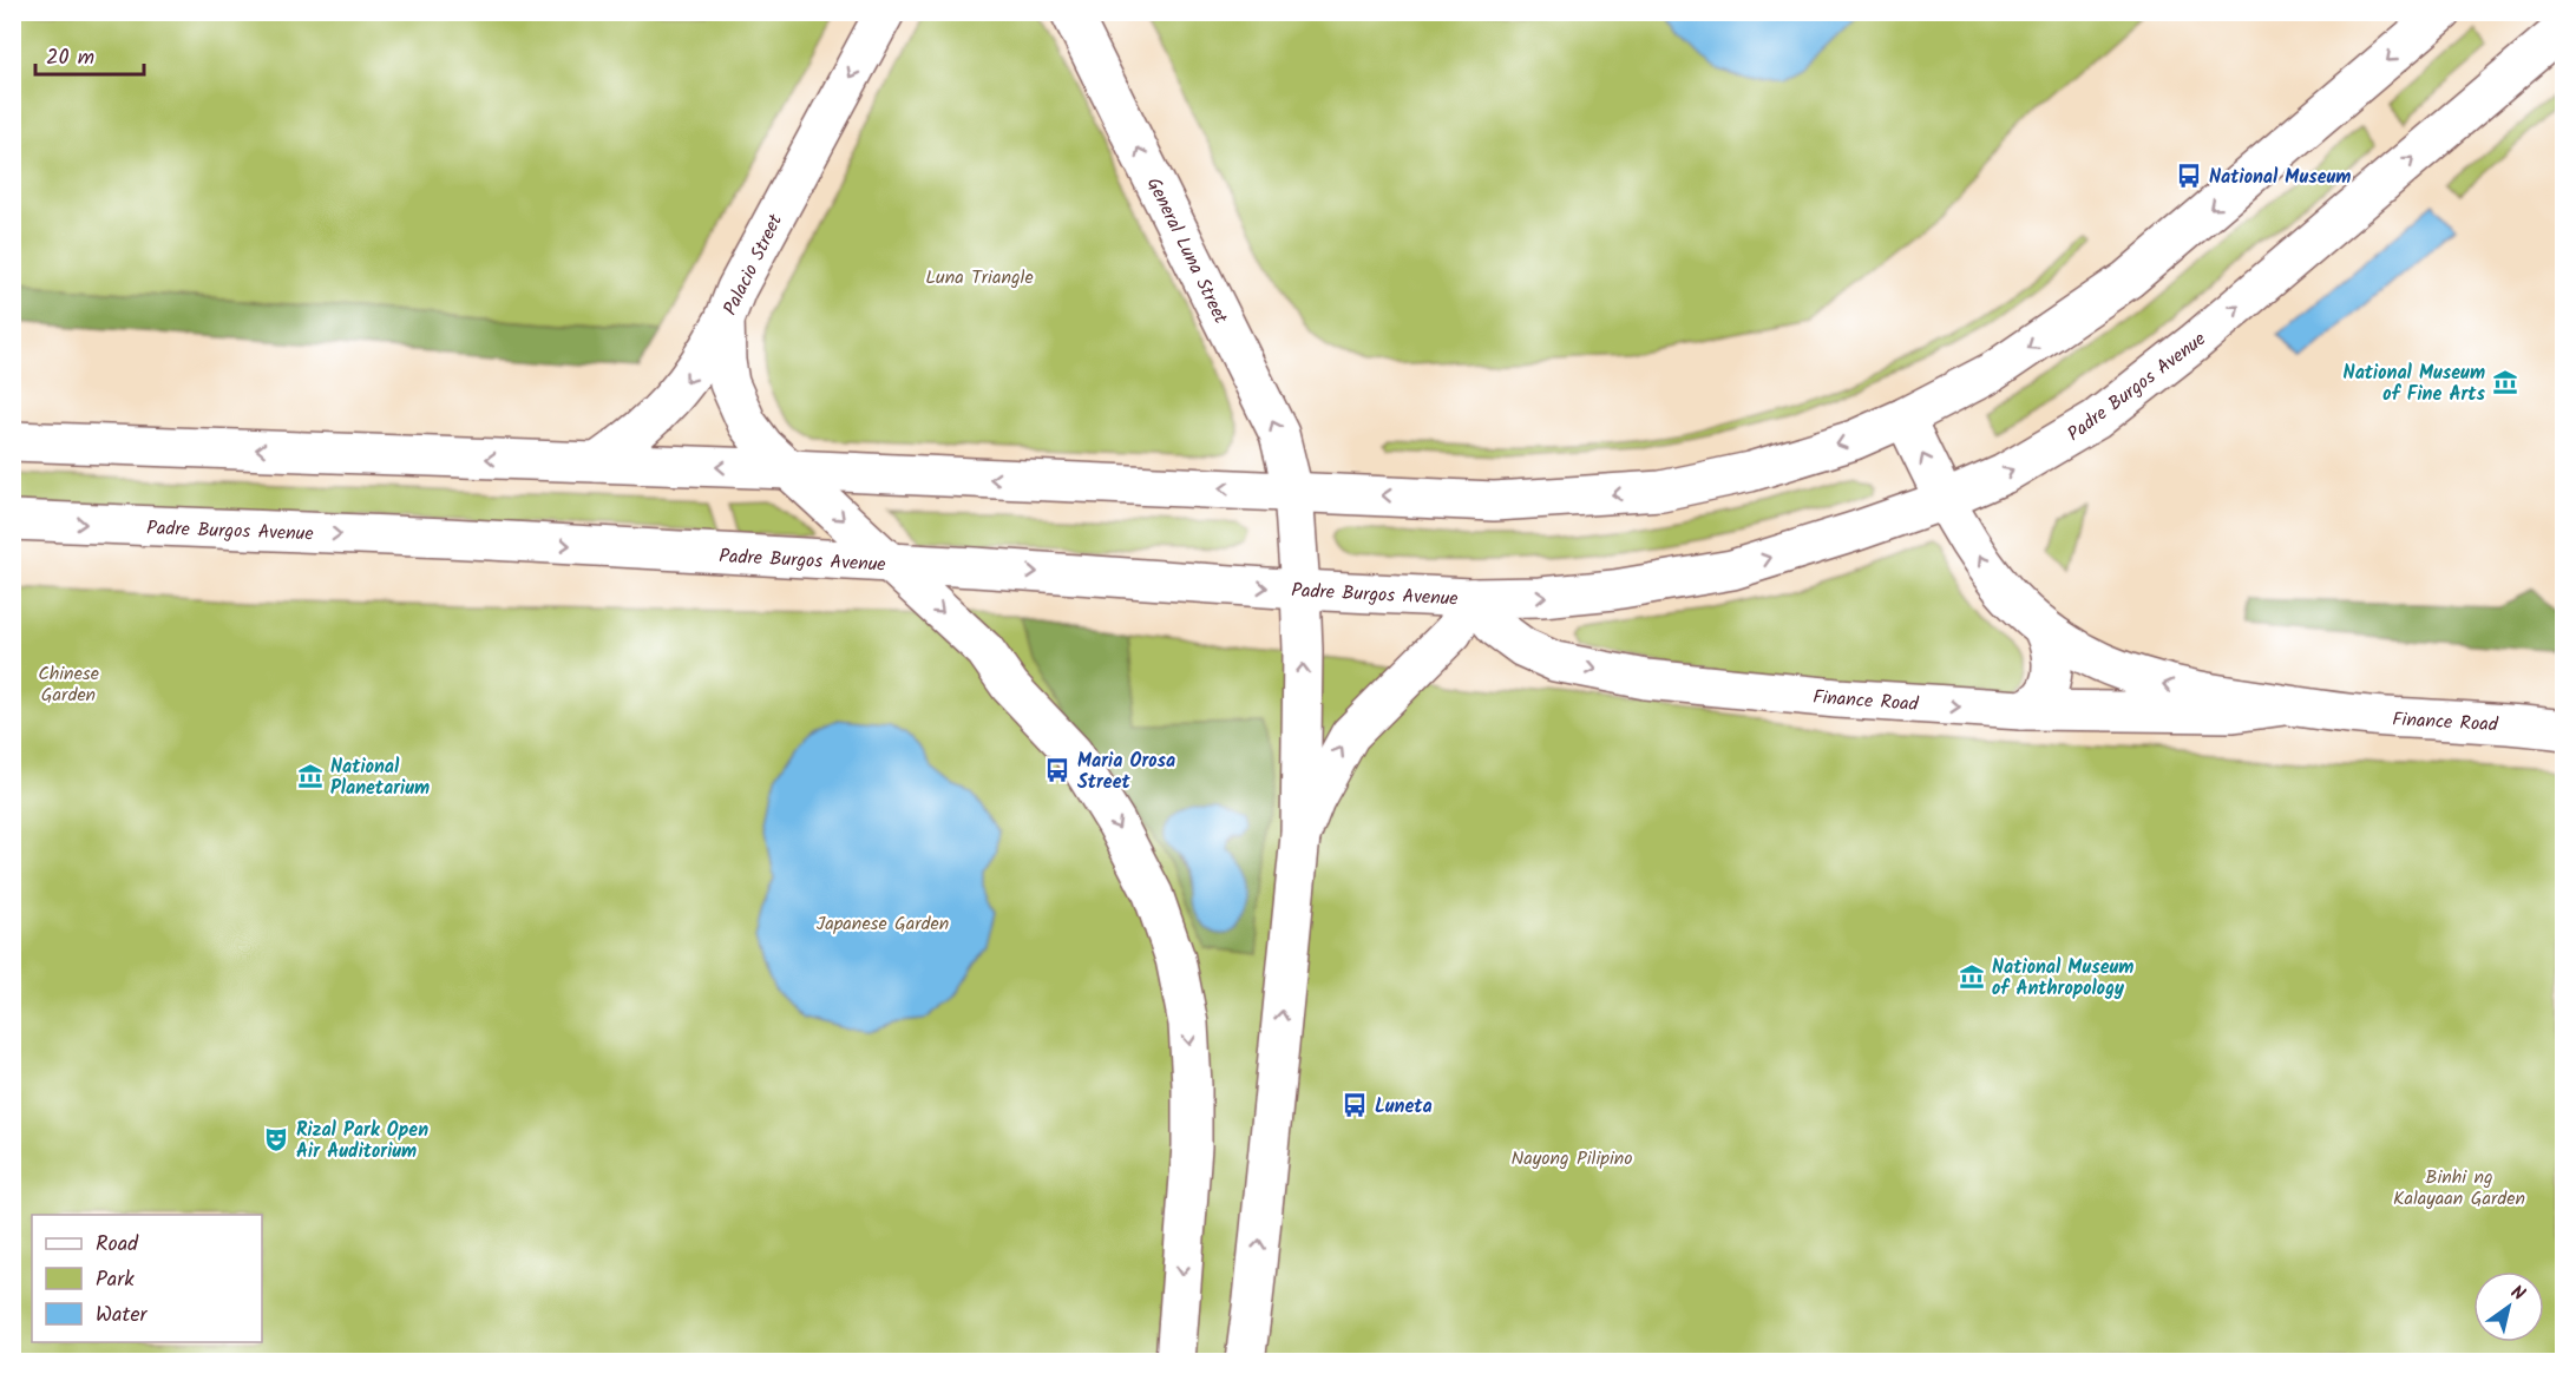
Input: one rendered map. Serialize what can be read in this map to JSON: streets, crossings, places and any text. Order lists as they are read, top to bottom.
{
  "streets": {
    "main road": [
      "General Luna Street",
      "Palacio Street",
      "Padre Burgos Avenue",
      "Finance Road"
    ]
  },
  "crossings": [
    ["Palacio Street", "Padre Burgos Avenue"],
    ["Padre Burgos Avenue", "Finance Road"]
  ],
  "one_way": ["General Luna Street", "Palacio Street"],
  "parks": [
    "Luna Triangle",
    "Chinese Garden",
    "Japanese Garden",
    "Nayong Pilipino",
    "Binhi ng Kalayaan Garden"
  ],
  "places": {
    "bus stop": ["National Museum", "Maria Orosa Street", "Luneta"],
    "museum": ["National Museum of Fine Arts", "National Planetarium", "National Museum of Anthropology"],
    "theatre": ["Rizal Park Open Air Auditorium"]
  },
  "legend": ["Road", "Park", "Water"],
  "scale_bar": "20 m",
  "north": "top right"
}
